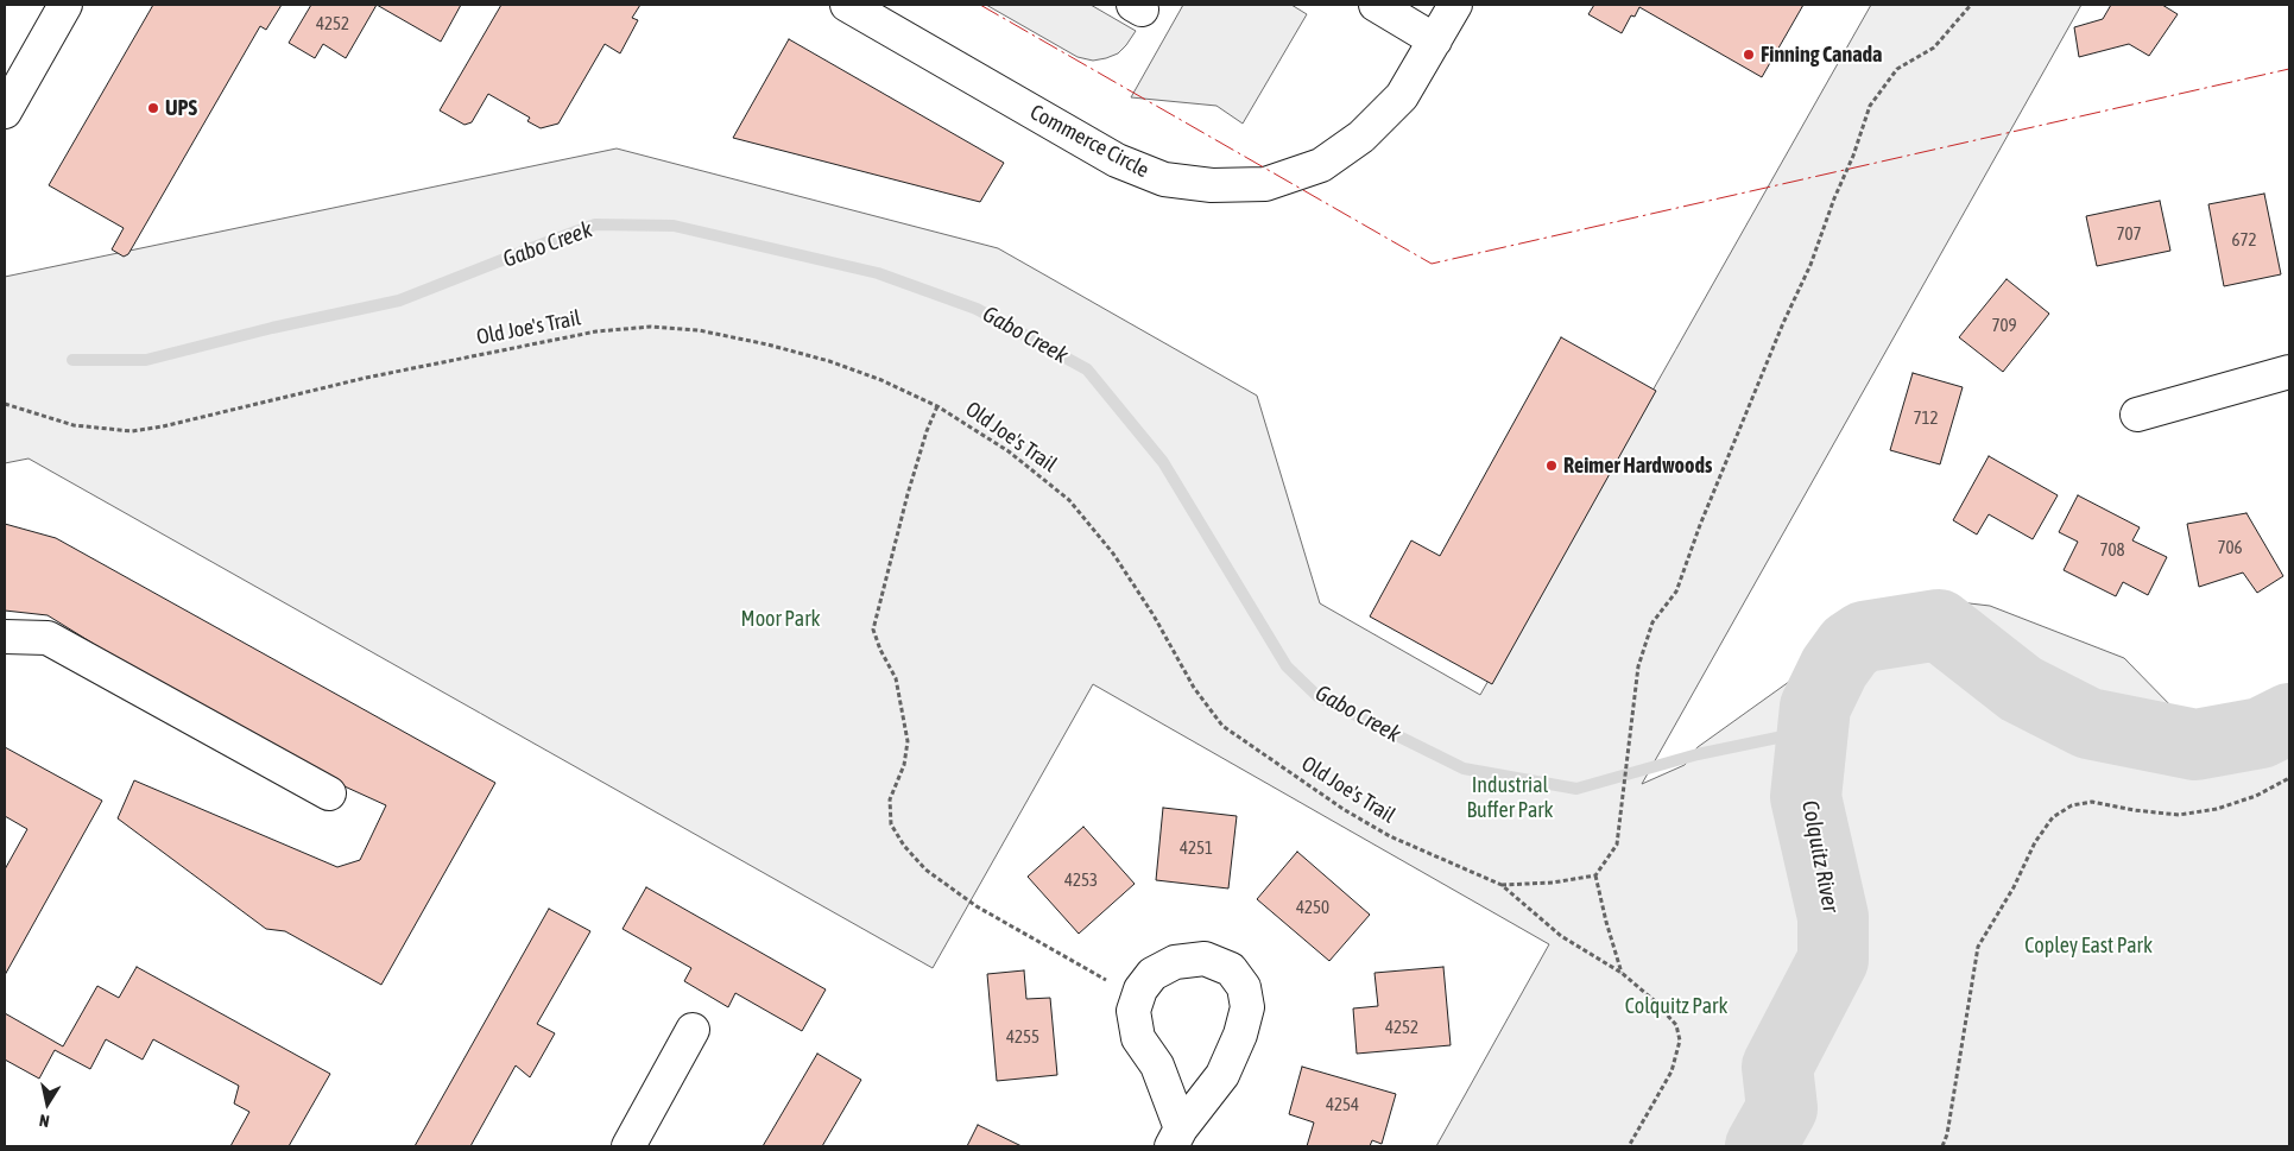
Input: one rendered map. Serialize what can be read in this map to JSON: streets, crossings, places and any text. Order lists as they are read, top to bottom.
{
  "streets": {
    "street": ["Commerce Circle"],
    "path": ["Old Joe's Trail"]
  },
  "water": ["Gabo Creek", "Colquitz River"],
  "parks": [
    "Moor Park",
    "Industrial Buffer Park",
    "Copley East Park",
    "Colquitz Park"
  ],
  "places": ["Finning Canada", "UPS", "Reimer Hardwoods"],
  "house_numbers": [
    "4252",
    "707",
    "672",
    "709",
    "712",
    "706",
    "708",
    "4251",
    "4253",
    "4250",
    "4252",
    "4255",
    "4254"
  ],
  "north": "bottom"
}
